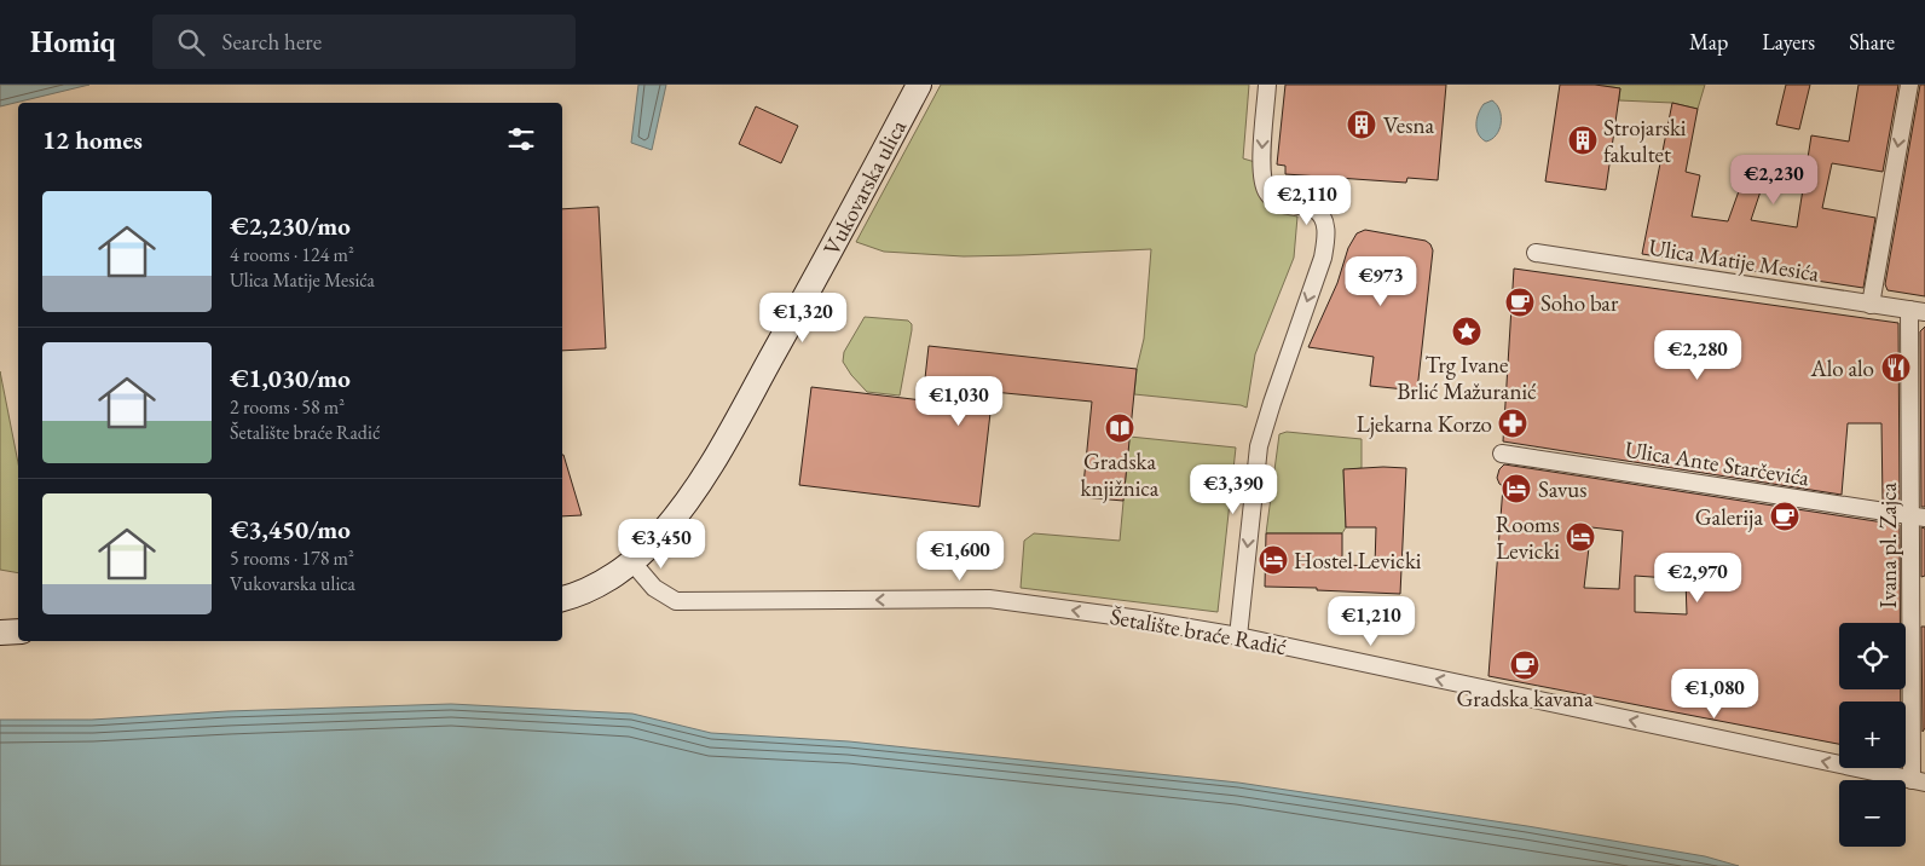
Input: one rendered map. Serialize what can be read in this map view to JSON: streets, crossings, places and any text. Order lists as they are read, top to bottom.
{
  "streets": {
    "main road": ["Vukovarska ulica"],
    "street": [
      "Ulica Matije Mesića",
      "Ulica Ante Starčevića",
      "Ivana pl. Zajca",
      "Šetalište braće Radić"
    ]
  },
  "crossings": [
    ["Vukovarska ulica", "Šetalište braće Radić"],
    ["Ulica Matije Mesića", "Ivana pl. Zajca"],
    ["Ulica Ante Starčevića", "Ivana pl. Zajca"],
    ["Ivana pl. Zajca", "Šetalište braće Radić"]
  ],
  "one_way": ["Šetalište braće Radić"],
  "places": {
    "building": ["Vesna", "Strojarski fakultet"],
    "cafe": ["Soho bar", "Galerija", "Gradska kavana"],
    "place": ["Trg Ivane Brlić Mažuranić"],
    "restaurant": ["Alo alo"],
    "pharmacy": ["Ljekarna Korzo"],
    "library": ["Gradska knjižnica"],
    "hotel": ["Savus", "Rooms Levicki", "Hostel Levicki"]
  },
  "page": {
    "header": "Homiq",
    "search": "Search here",
    "nav": ["Map", "Layers", "Share"],
    "heading": "12 homes",
    "price": [
      "€2,230",
      "€2,110",
      "€973",
      "€1,320",
      "€2,280",
      "€1,030",
      "€3,390",
      "€3,450",
      "€1,600",
      "€2,970",
      "€1,210",
      "€1,080"
    ],
    "list": [
      {
        "name": "€2,230/mo",
        "note": "4 rooms · 124 m² · Ulica Matije Mesića"
      },
      {
        "name": "€1,030/mo",
        "note": "2 rooms · 58 m² · Šetalište braće Radić"
      },
      {
        "name": "€3,450/mo",
        "note": "5 rooms · 178 m² · Vukovarska ulica"
      }
    ],
    "map_buttons": ["+", "−"]
  }
}
